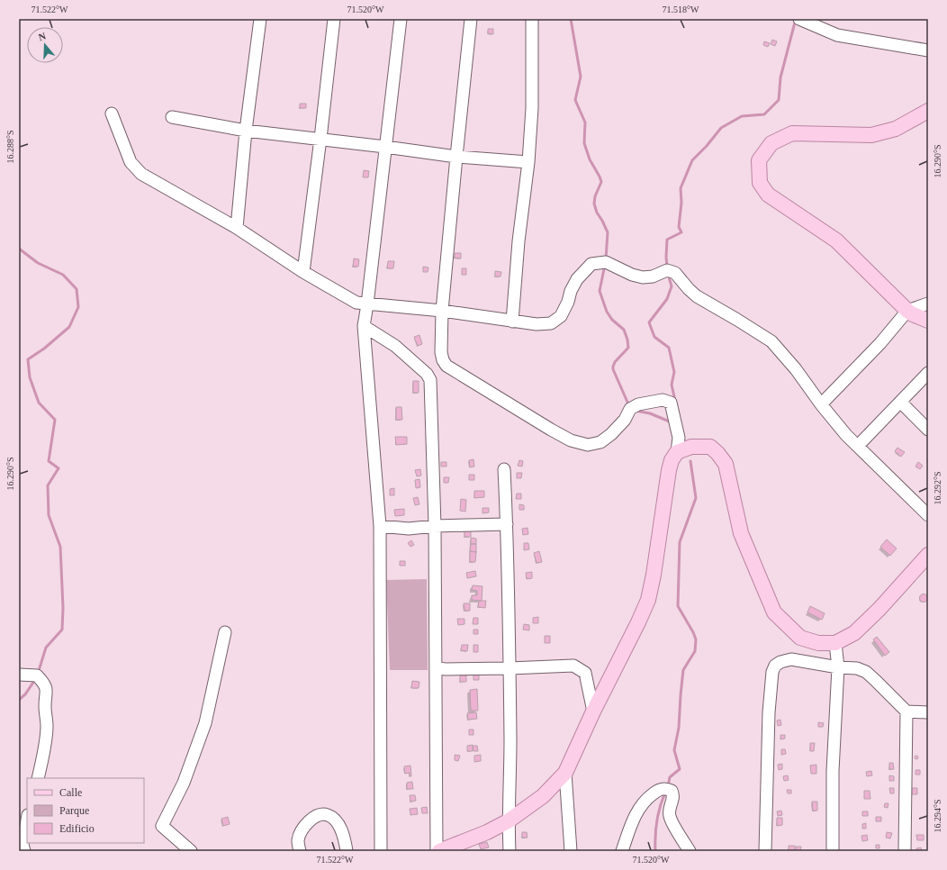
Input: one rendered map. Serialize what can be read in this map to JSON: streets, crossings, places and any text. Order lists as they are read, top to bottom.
{
  "legend": ["Calle", "Parque", "Edificio"],
  "north": "top",
  "coordinates": [
    "71.522°W",
    "71.520°W",
    "71.518°W",
    "16.288°S",
    "16.290°S",
    "16.292°S",
    "16.294°S"
  ]
}
